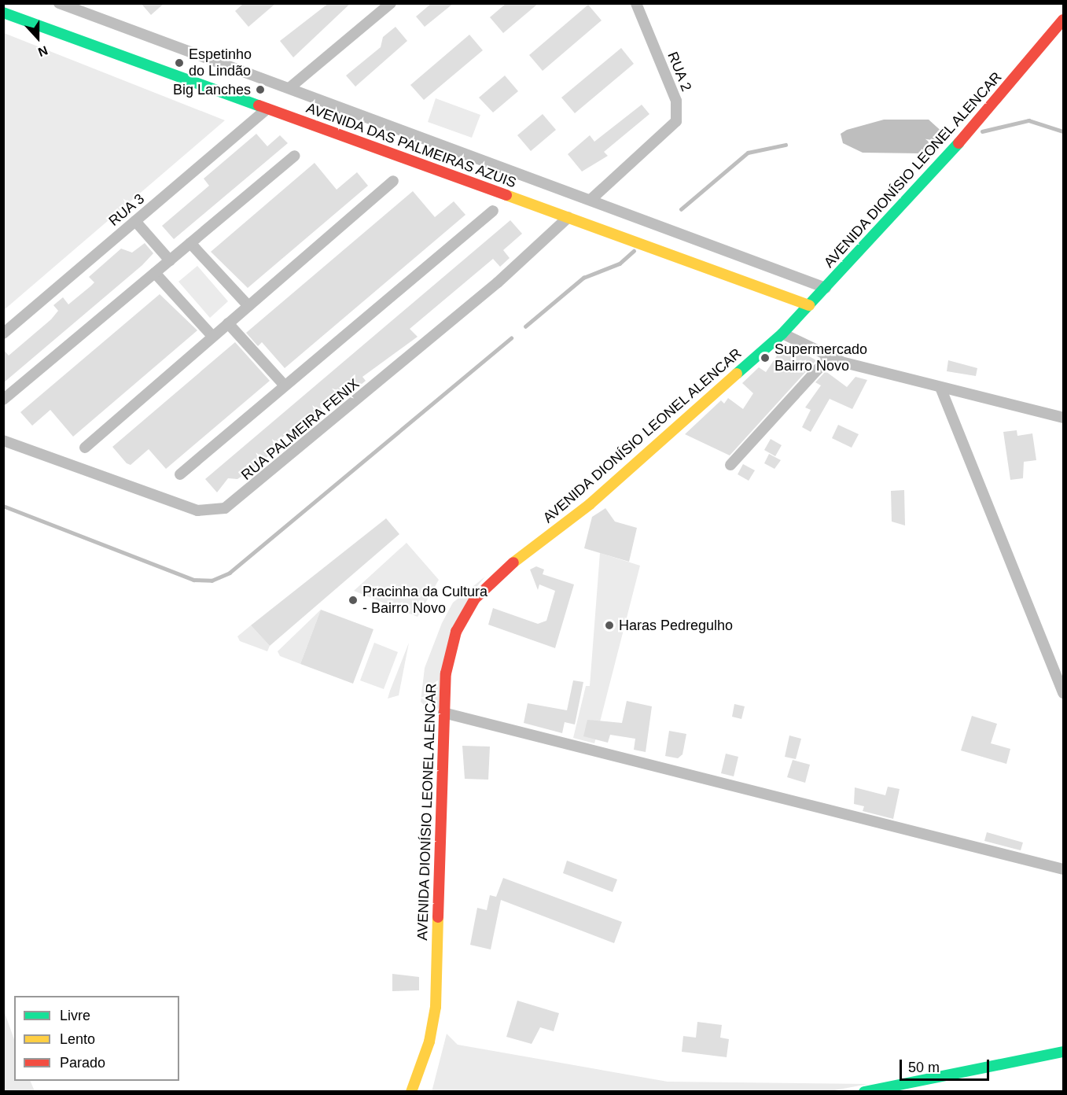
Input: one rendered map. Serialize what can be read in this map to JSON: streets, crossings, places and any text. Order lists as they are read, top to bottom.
{
  "streets": {
    "main road": ["AVENIDA DAS PALMEIRAS AZUIS", "AVENIDA DIONÍSIO LEONEL ALENCAR"],
    "street": ["RUA 2", "RUA 3", "RUA PALMEIRA FENIX"]
  },
  "crossings": [
    ["RUA 2", "AVENIDA DAS PALMEIRAS AZUIS"],
    ["AVENIDA DAS PALMEIRAS AZUIS", "AVENIDA DIONÍSIO LEONEL ALENCAR"],
    ["AVENIDA DAS PALMEIRAS AZUIS", "RUA 3"],
    ["AVENIDA DAS PALMEIRAS AZUIS", "RUA PALMEIRA FENIX"]
  ],
  "places": [
    "Espetinho do Lindão",
    "Big Lanches",
    "Supermercado Bairro Novo",
    "Pracinha da Cultura - Bairro Novo",
    "Haras Pedregulho"
  ],
  "legend": ["Livre", "Lento", "Parado"],
  "scale_bar": "50 m",
  "north": "bottom"
}
